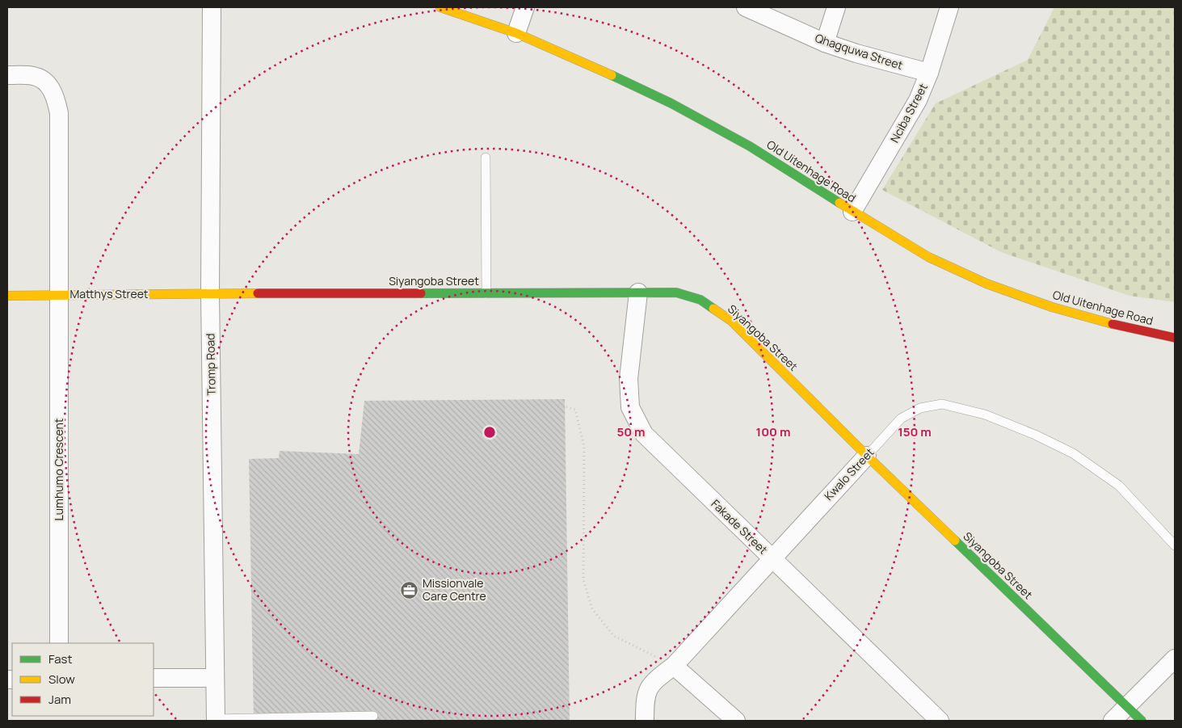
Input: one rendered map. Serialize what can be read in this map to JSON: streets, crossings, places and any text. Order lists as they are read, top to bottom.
{
  "streets": {
    "street": [
      "Qhagquwa Street",
      "Nciba Street",
      "Old Uitenhage Road",
      "Siyangoba Street",
      "Matthys Street",
      "Tromp Road",
      "Lumhumo Crescent",
      "Kwalo Street",
      "Fakade Street"
    ]
  },
  "crossings": [
    ["Qhagquwa Street", "Nciba Street"],
    ["Nciba Street", "Old Uitenhage Road"],
    ["Siyangoba Street", "Matthys Street"],
    ["Siyangoba Street", "Tromp Road"],
    ["Siyangoba Street", "Kwalo Street"],
    ["Siyangoba Street", "Fakade Street"],
    ["Matthys Street", "Tromp Road"],
    ["Matthys Street", "Lumhumo Crescent"],
    ["Kwalo Street", "Fakade Street"]
  ],
  "places": {
    "office": ["Missionvale Care Centre"]
  },
  "legend": ["Fast", "Slow", "Jam"],
  "rings": ["50 m", "100 m", "150 m"]
}
